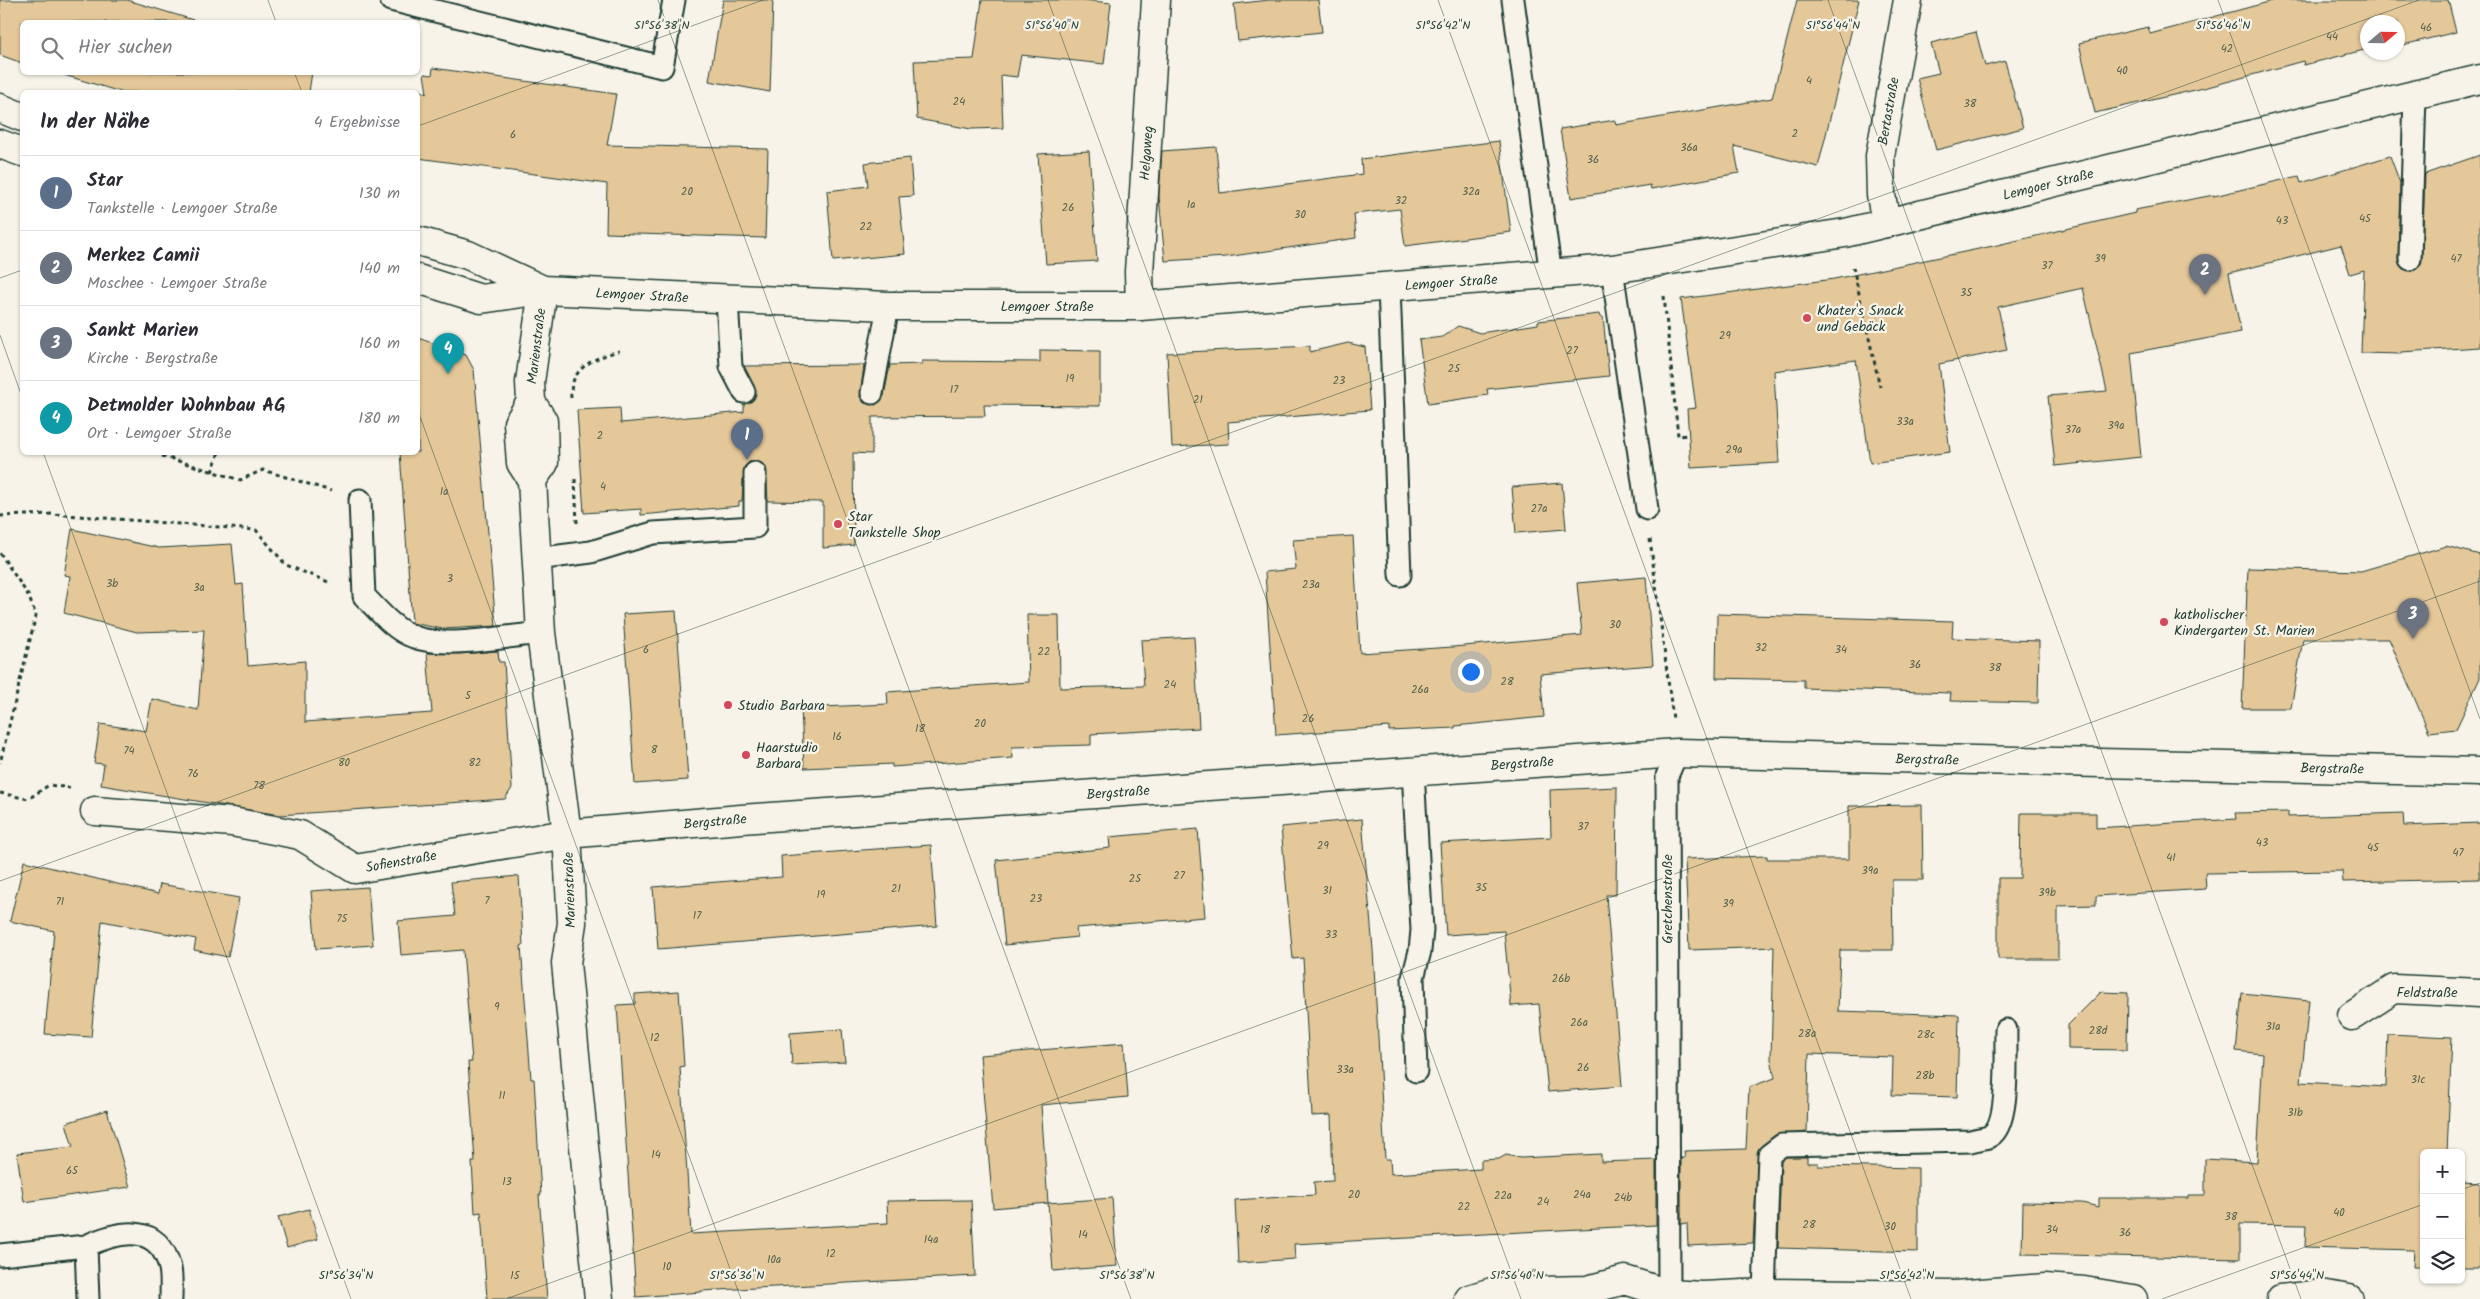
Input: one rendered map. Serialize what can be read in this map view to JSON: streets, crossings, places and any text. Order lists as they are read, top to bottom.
{
  "streets": {
    "street": [
      "Bertastraße",
      "Helgaweg",
      "Lemgoer Straße",
      "Marienstraße",
      "Bergstraße",
      "Sofienstraße",
      "Feldstraße"
    ],
    "lane": ["Gretchenstraße"]
  },
  "crossings": [
    ["Bertastraße", "Lemgoer Straße"],
    ["Helgaweg", "Lemgoer Straße"],
    ["Lemgoer Straße", "Marienstraße"],
    ["Marienstraße", "Bergstraße"],
    ["Marienstraße", "Sofienstraße"],
    ["Bergstraße", "Sofienstraße"],
    ["Bergstraße", "Gretchenstraße"]
  ],
  "places": [
    "Khater's Snack und Gebäck",
    "Star Tankstelle Shop",
    "katholischer Kindergarten St. Marien",
    "Studio Barbara",
    "Haarstudio Barbara"
  ],
  "house_numbers": [
    "46",
    "44",
    "42",
    "40",
    "4",
    "24",
    "38",
    "2",
    "6",
    "36a",
    "36",
    "20",
    "32a",
    "32",
    "1a",
    "26",
    "30",
    "45",
    "43",
    "22",
    "39",
    "47",
    "37",
    "35",
    "29",
    "27",
    "25",
    "19",
    "23",
    "17",
    "21",
    "33a",
    "39a",
    "37a",
    "2",
    "29a",
    "4",
    "1a",
    "27a",
    "3",
    "3b",
    "23a",
    "3a",
    "30",
    "32",
    "6",
    "34",
    "22",
    "36",
    "38",
    "28",
    "24",
    "26a",
    "5",
    "26",
    "20",
    "18",
    "16",
    "8",
    "74",
    "80",
    "82",
    "76",
    "78",
    "37",
    "43",
    "29",
    "45",
    "47",
    "41",
    "39a",
    "27",
    "25",
    "35",
    "21",
    "31",
    "39b",
    "19",
    "23",
    "7",
    "71",
    "39",
    "17",
    "75",
    "33",
    "26b",
    "9",
    "26a",
    "31a",
    "28d",
    "28a",
    "28c",
    "12",
    "26",
    "33a",
    "28b",
    "31c",
    "11",
    "31b",
    "14",
    "65",
    "13",
    "20",
    "24a",
    "22a",
    "24b",
    "24",
    "22",
    "40",
    "38",
    "28",
    "30",
    "18",
    "34",
    "36",
    "14",
    "14a",
    "12",
    "10a",
    "10",
    "15"
  ],
  "north": "right",
  "page": {
    "search": "Hier suchen",
    "heading": ["In der Nähe", "4 Ergebnisse"],
    "list": [
      {
        "mark": "1",
        "name": "Star",
        "note": "Tankstelle · Lemgoer Straße",
        "value": "130 m"
      },
      {
        "mark": "2",
        "name": "Merkez Camii",
        "note": "Moschee · Lemgoer Straße",
        "value": "140 m"
      },
      {
        "mark": "3",
        "name": "Sankt Marien",
        "note": "Kirche · Bergstraße",
        "value": "160 m"
      },
      {
        "mark": "4",
        "name": "Detmolder Wohnbau AG",
        "note": "Ort · Lemgoer Straße",
        "value": "180 m"
      }
    ],
    "pins": [
      "2",
      "4",
      "1",
      "3"
    ],
    "map_buttons": ["+", "−"]
  },
  "coordinates": [
    "51°56'38\"N",
    "51°56'40\"N",
    "51°56'42\"N",
    "51°56'44\"N",
    "51°56'46\"N",
    "51°56'34\"N",
    "51°56'36\"N"
  ]
}
